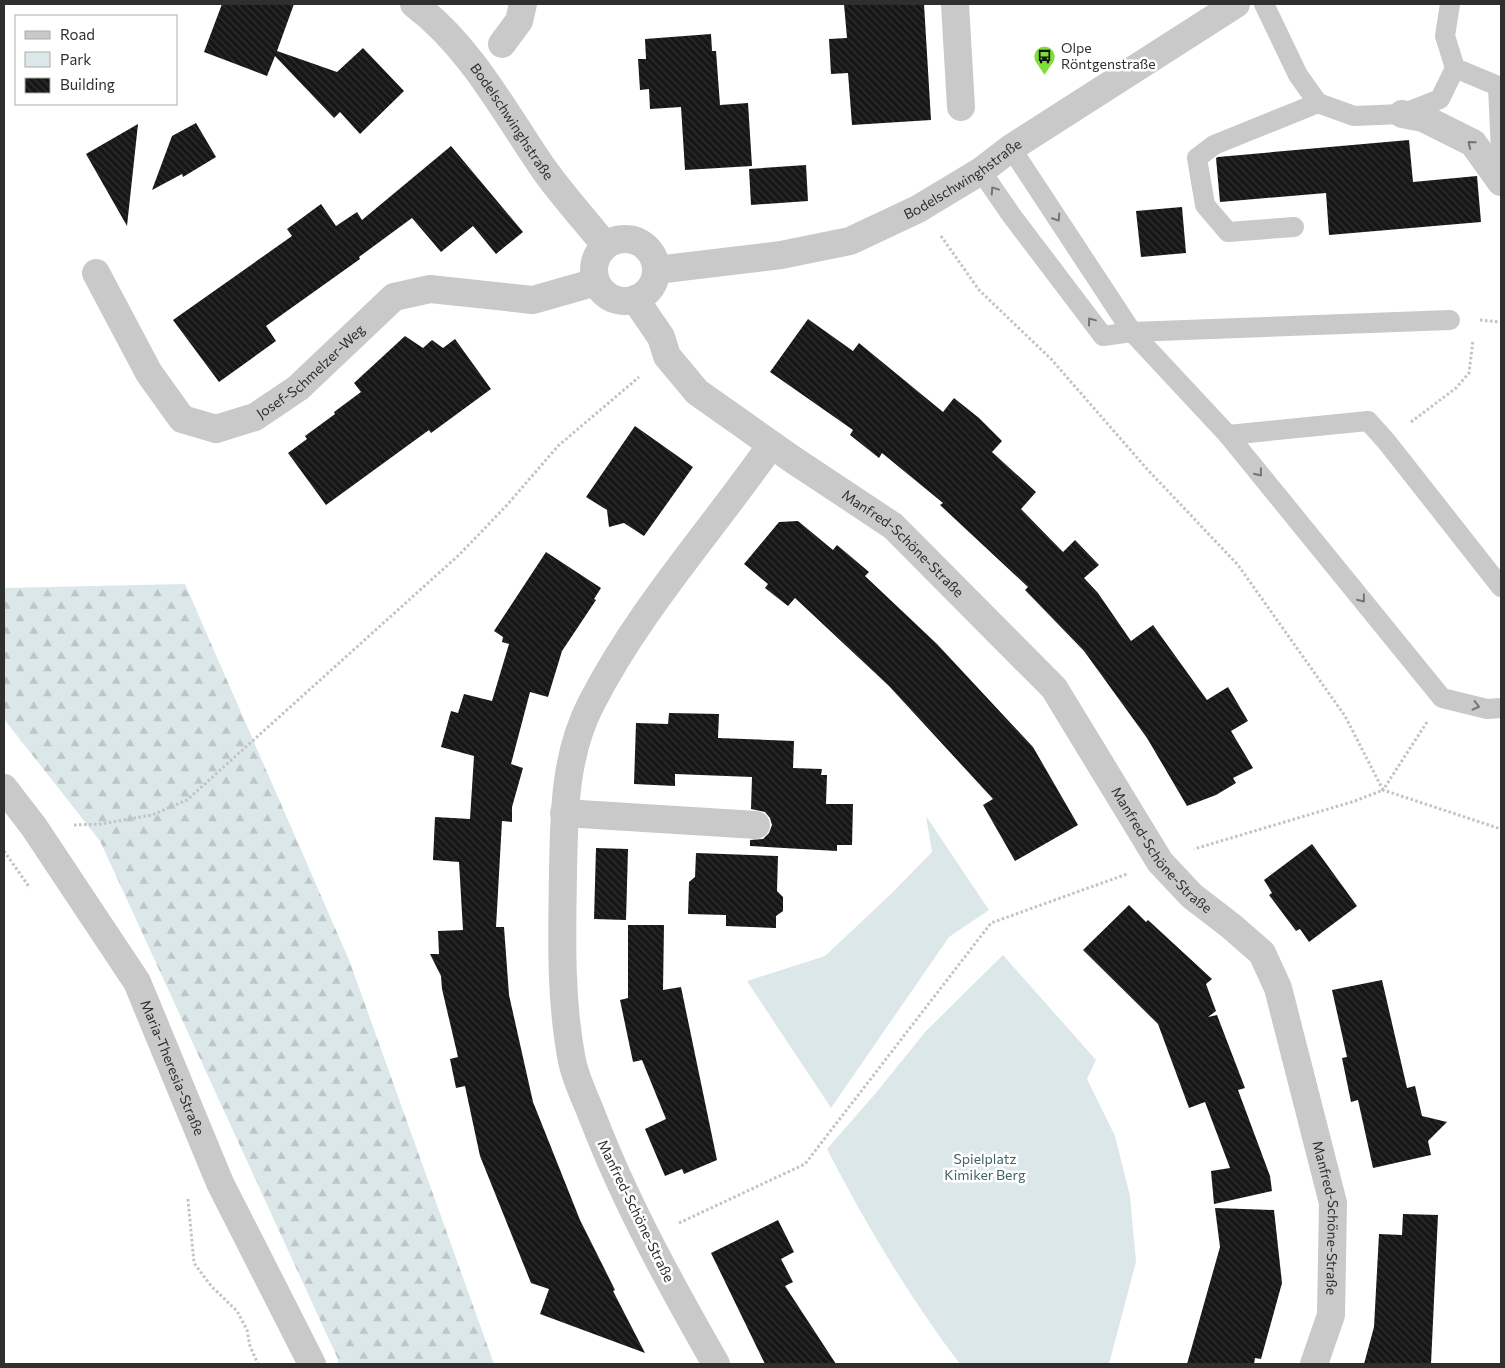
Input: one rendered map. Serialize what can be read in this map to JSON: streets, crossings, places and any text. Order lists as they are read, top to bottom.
{
  "streets": {
    "street": [
      "Bodelschwinghstraße",
      "Josef-Schmelzer-Weg",
      "Manfred-Schöne-Straße",
      "Maria-Theresia-Straße"
    ]
  },
  "crossings": [
    ["Bodelschwinghstraße", "Josef-Schmelzer-Weg"],
    ["Bodelschwinghstraße", "Manfred-Schöne-Straße"],
    ["Josef-Schmelzer-Weg", "Manfred-Schöne-Straße"]
  ],
  "parks": ["Spielplatz Kimiker Berg"],
  "places": {
    "bus stop": ["Olpe Röntgenstraße"]
  },
  "legend": ["Road", "Park", "Building"]
}
